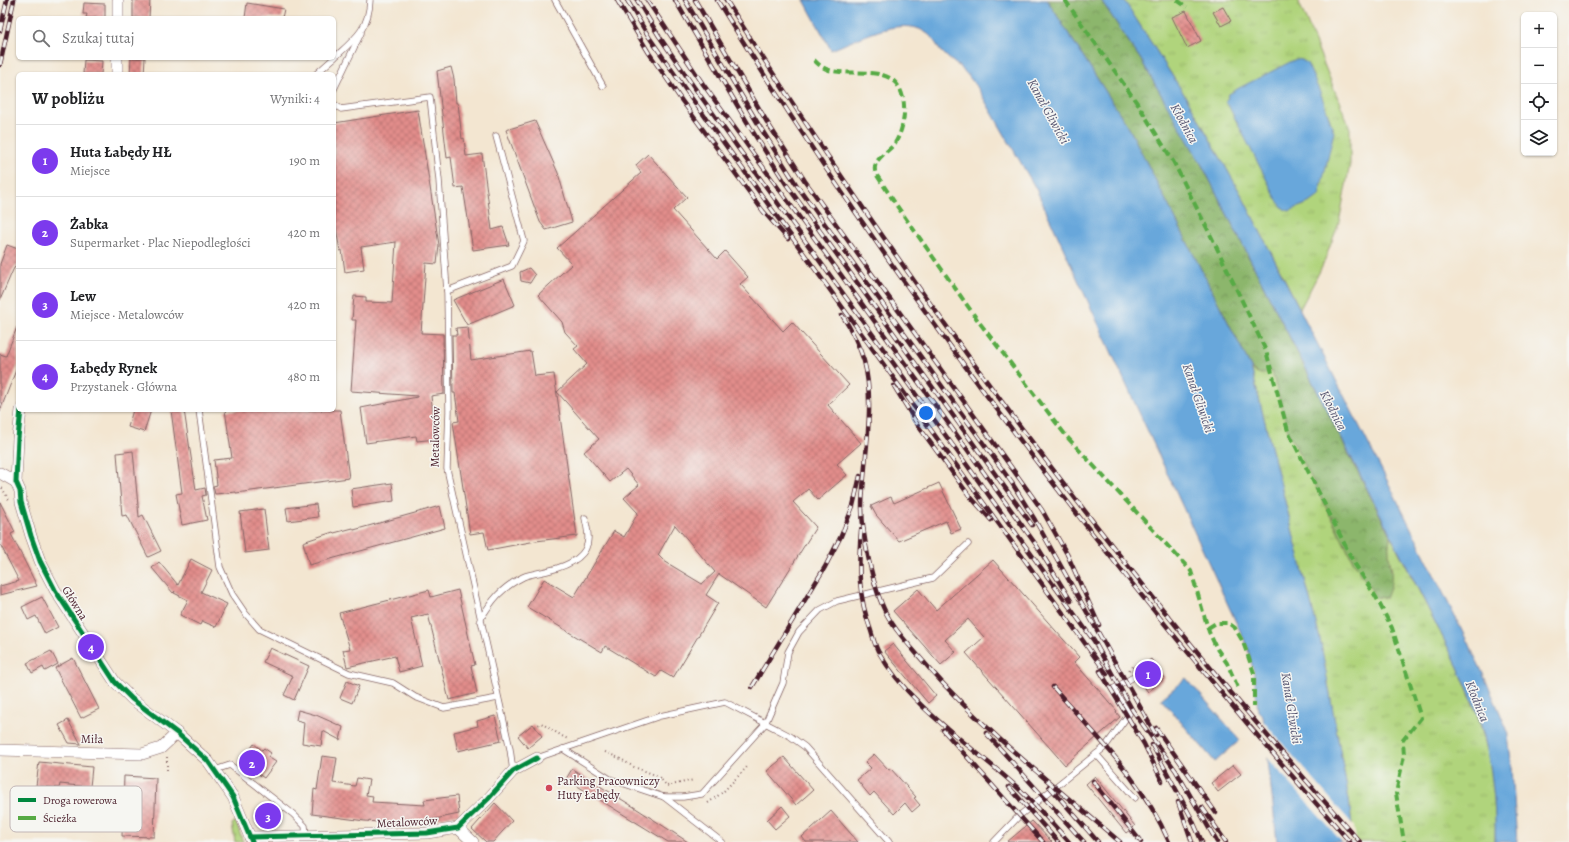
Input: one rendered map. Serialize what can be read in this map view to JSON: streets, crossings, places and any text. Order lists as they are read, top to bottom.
{
  "streets": {
    "street": ["Metalowców", "Główna", "Miła"]
  },
  "crossings": [
    ["Metalowców", "Główna"],
    ["Główna", "Miła"]
  ],
  "water": ["Kanał Gliwicki", "Kłodnica"],
  "places": ["Parking Pracowniczy Huty Łabędy"],
  "legend": ["Droga rowerowa", "Ścieżka"],
  "page": {
    "map_buttons": ["+", "−"],
    "search": "Szukaj tutaj",
    "heading": ["W pobliżu", "Wyniki: 4"],
    "list": [
      {
        "mark": "1",
        "name": "Huta Łabędy HŁ",
        "note": "Miejsce",
        "value": "190 m"
      },
      {
        "mark": "2",
        "name": "Żabka",
        "note": "Supermarket · Plac Niepodległości",
        "value": "420 m"
      },
      {
        "mark": "3",
        "name": "Lew",
        "note": "Miejsce · Metalowców",
        "value": "420 m"
      },
      {
        "mark": "4",
        "name": "Łabędy Rynek",
        "note": "Przystanek · Główna",
        "value": "480 m"
      }
    ],
    "pins": [
      "4",
      "1",
      "2",
      "3"
    ]
  }
}
